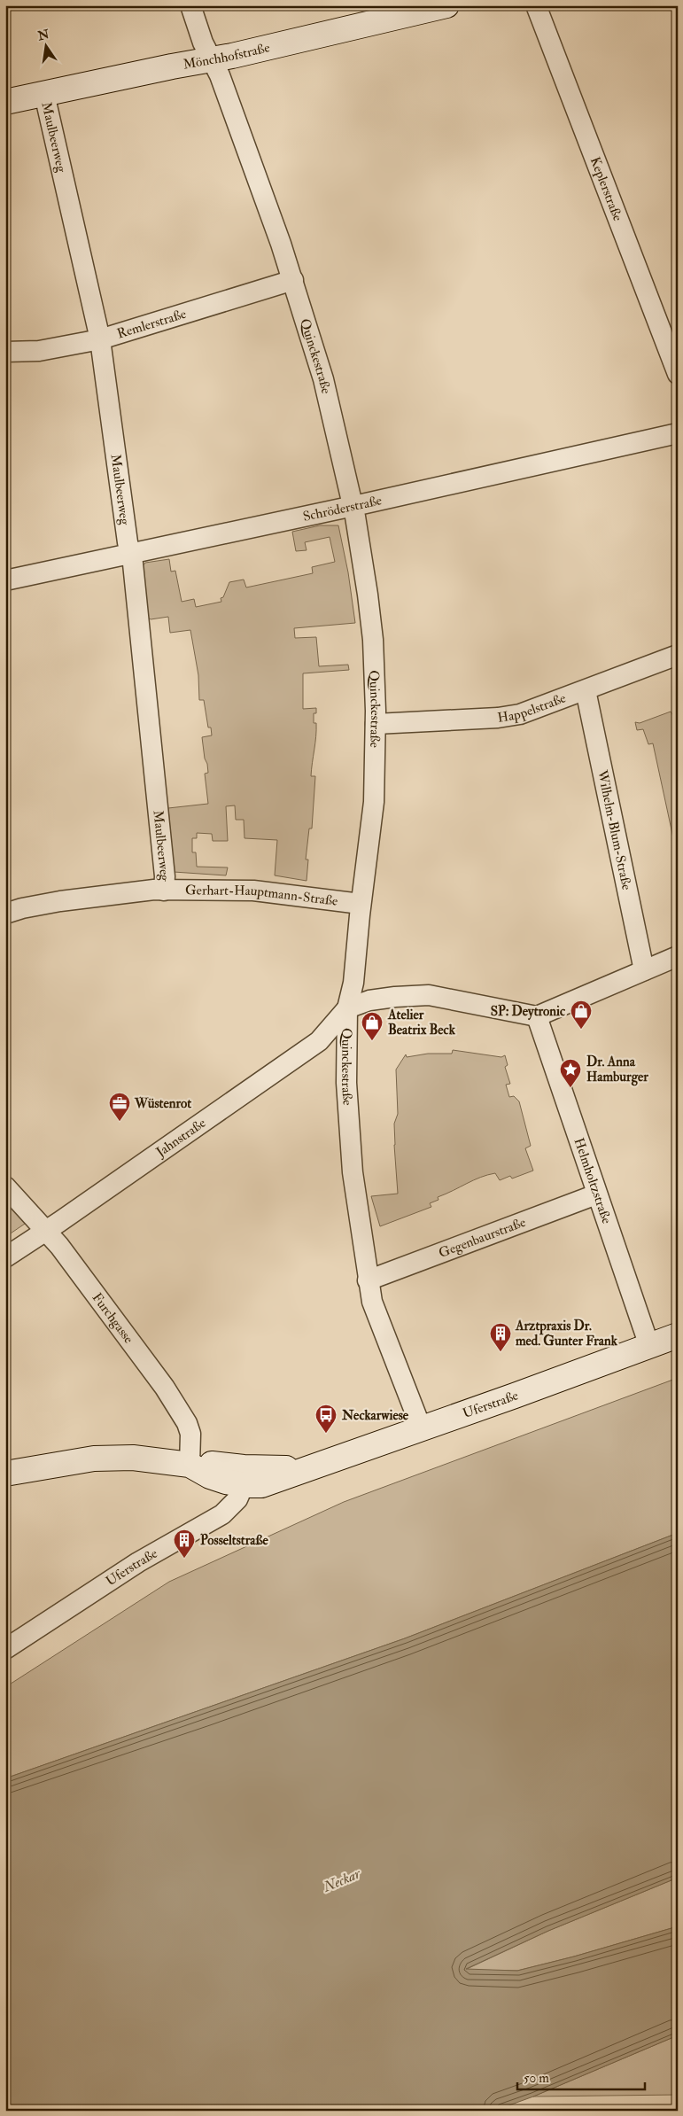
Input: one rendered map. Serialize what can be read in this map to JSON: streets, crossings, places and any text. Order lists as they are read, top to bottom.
{
  "streets": {
    "street": [
      "Mönchhofstraße",
      "Maulbeerweg",
      "Keplerstraße",
      "Remlerstraße",
      "Quinckestraße",
      "Schröderstraße",
      "Happelstraße",
      "Wilhelm-Blum-Straße",
      "Gerhart-Hauptmann-Straße",
      "Jahnstraße",
      "Helmholtzstraße",
      "Gegenbaurstraße",
      "Furchgasse",
      "Uferstraße"
    ]
  },
  "crossings": [
    ["Mönchhofstraße", "Maulbeerweg"],
    ["Mönchhofstraße", "Quinckestraße"],
    ["Maulbeerweg", "Remlerstraße"],
    ["Maulbeerweg", "Schröderstraße"],
    ["Maulbeerweg", "Gerhart-Hauptmann-Straße"],
    ["Remlerstraße", "Quinckestraße"],
    ["Quinckestraße", "Schröderstraße"],
    ["Quinckestraße", "Happelstraße"],
    ["Quinckestraße", "Gerhart-Hauptmann-Straße"],
    ["Quinckestraße", "Jahnstraße"],
    ["Quinckestraße", "Gegenbaurstraße"],
    ["Quinckestraße", "Uferstraße"],
    ["Happelstraße", "Wilhelm-Blum-Straße"],
    ["Jahnstraße", "Furchgasse"],
    ["Helmholtzstraße", "Gegenbaurstraße"],
    ["Helmholtzstraße", "Uferstraße"],
    ["Furchgasse", "Uferstraße"]
  ],
  "water": ["Neckar"],
  "places": {
    "shop": ["SP: Deytronic", "Atelier Beatrix Beck"],
    "place": ["Dr. Anna Hamburger"],
    "office": ["Wüstenrot"],
    "building": ["Arztpraxis Dr. med. Gunter Frank", "Posseltstraße"],
    "bus stop": ["Neckarwiese"]
  },
  "scale_bar": "50 m",
  "north": "top"
}
